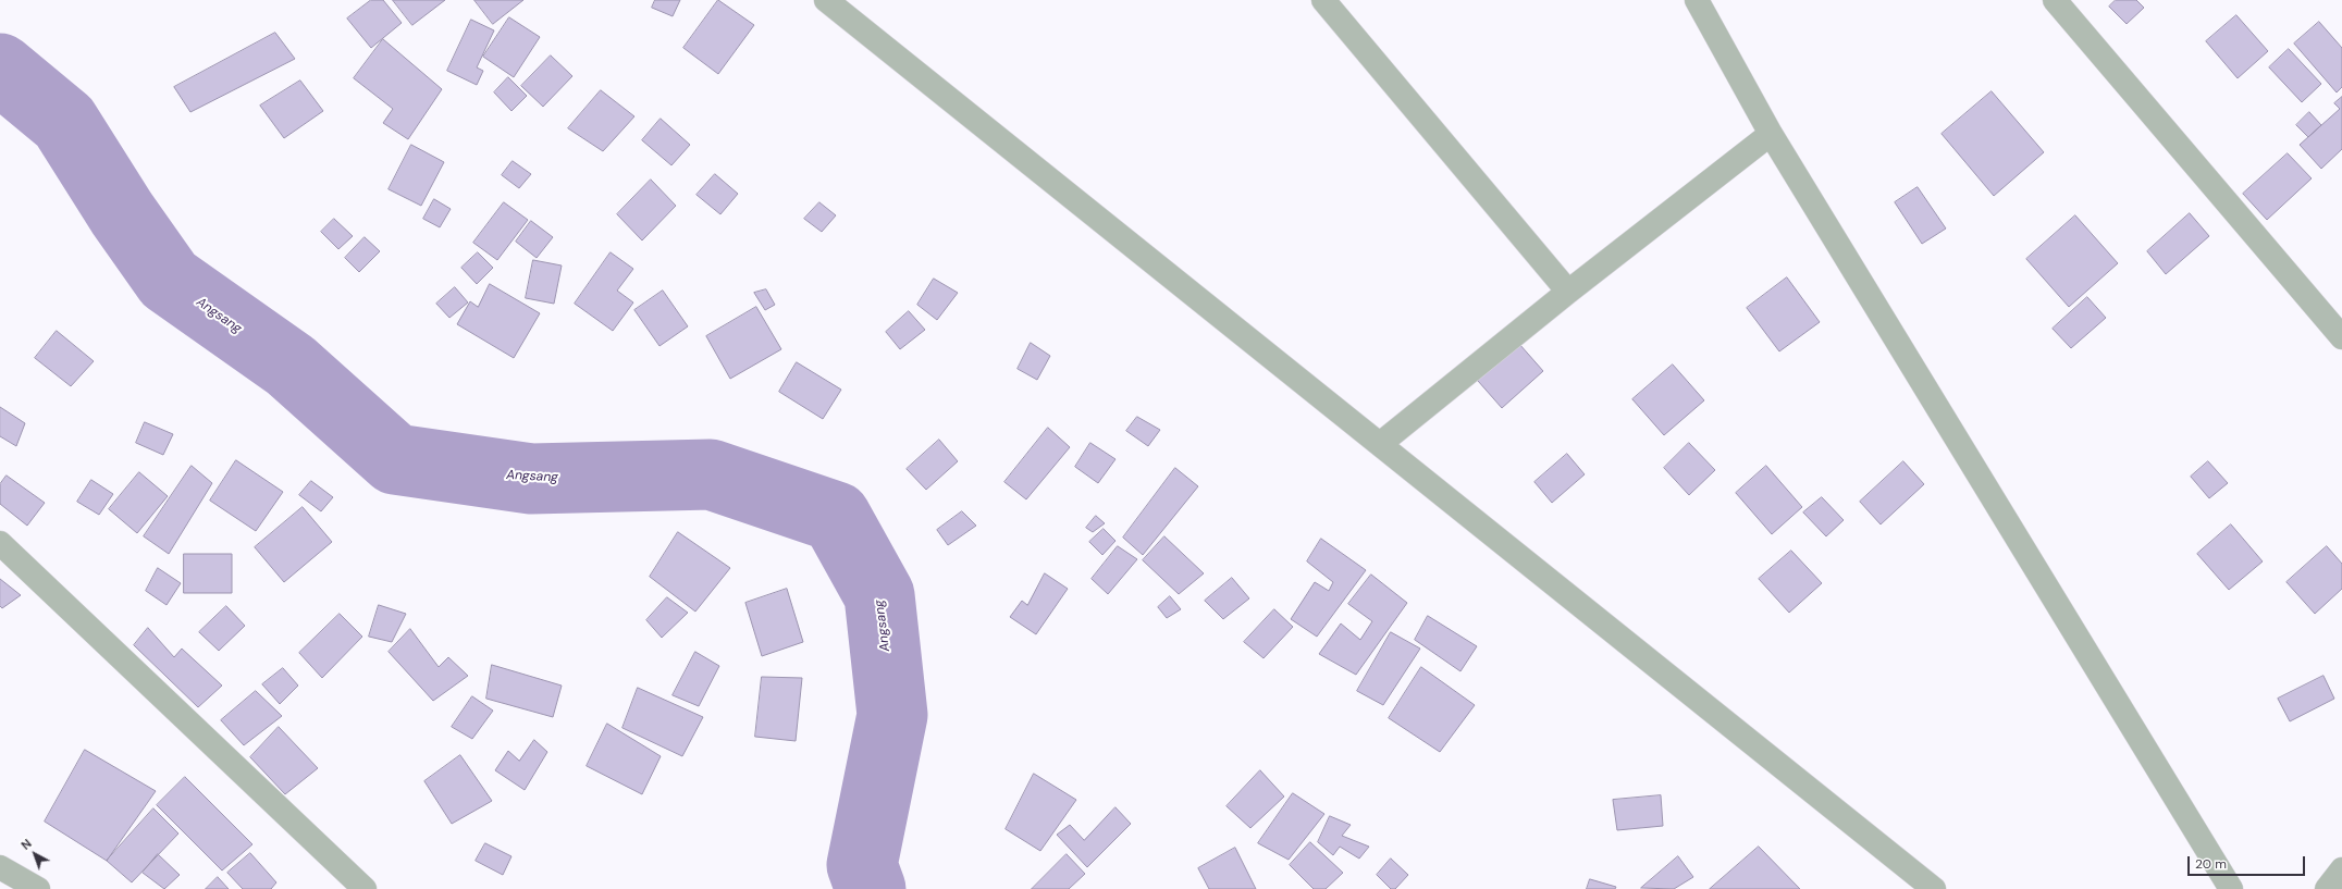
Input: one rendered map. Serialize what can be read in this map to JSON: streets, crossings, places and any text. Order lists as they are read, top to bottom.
{
  "water": ["Angsang"],
  "scale_bar": "20 m",
  "north": "top left"
}
